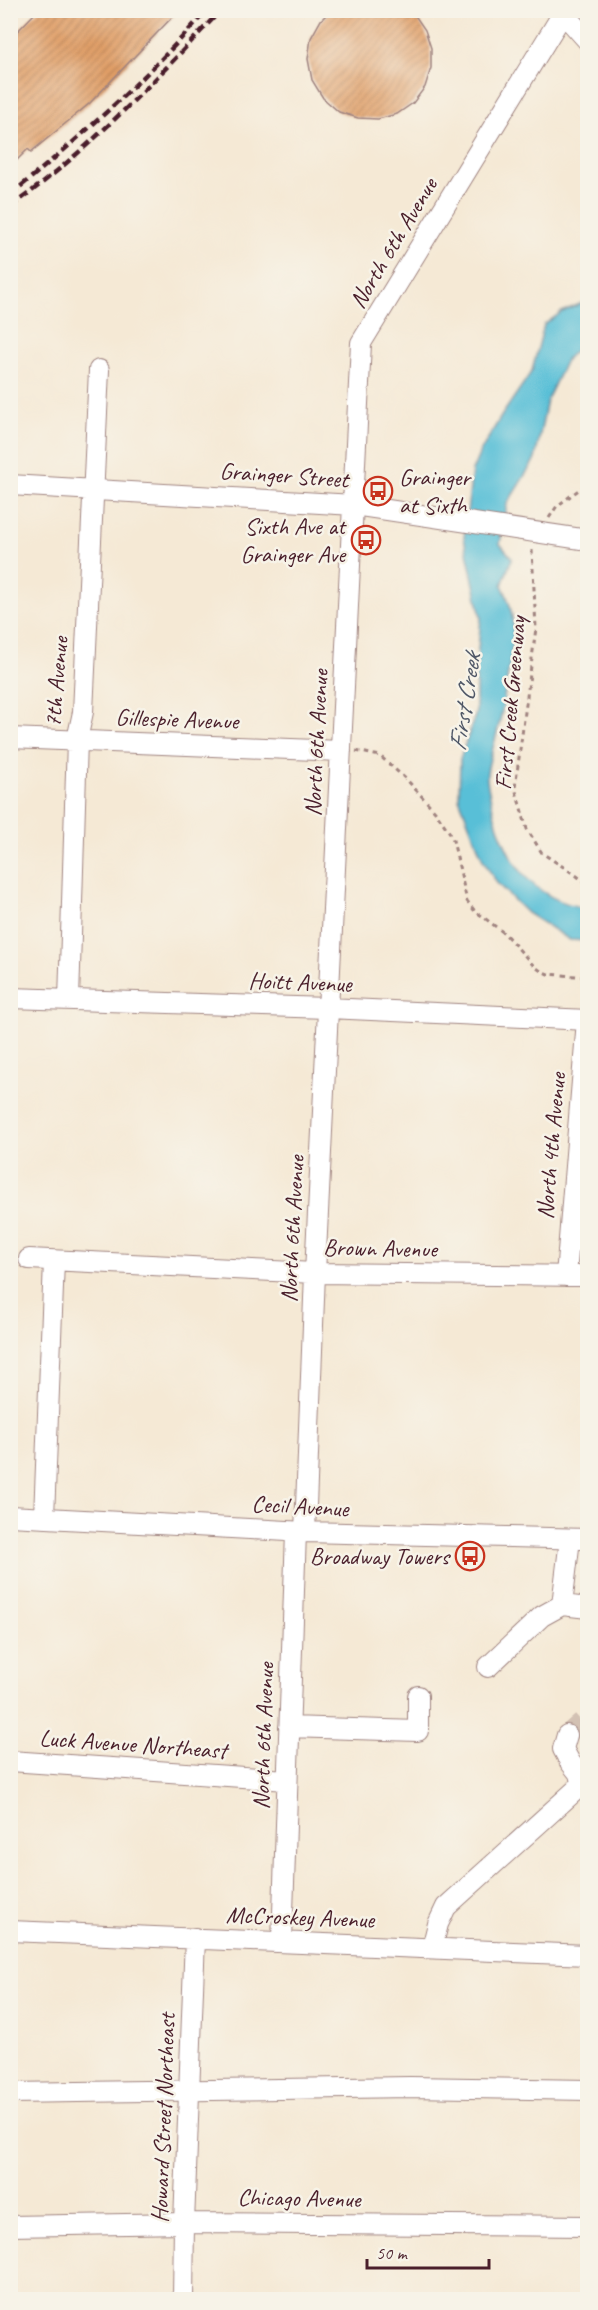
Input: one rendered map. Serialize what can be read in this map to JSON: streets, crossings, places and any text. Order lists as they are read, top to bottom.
{
  "streets": {
    "street": [
      "North 6th Avenue",
      "Grainger Street",
      "7th Avenue",
      "Gillespie Avenue",
      "Hoitt Avenue",
      "North 4th Avenue",
      "Brown Avenue",
      "Cecil Avenue",
      "Luck Avenue Northeast",
      "McCroskey Avenue",
      "Howard Street Northeast",
      "Chicago Avenue"
    ],
    "path": ["First Creek Greenway"]
  },
  "crossings": [
    ["North 6th Avenue", "Grainger Street"],
    ["North 6th Avenue", "Gillespie Avenue"],
    ["North 6th Avenue", "Hoitt Avenue"],
    ["North 6th Avenue", "Brown Avenue"],
    ["North 6th Avenue", "Cecil Avenue"],
    ["North 6th Avenue", "Luck Avenue Northeast"],
    ["North 6th Avenue", "McCroskey Avenue"],
    ["Grainger Street", "7th Avenue"],
    ["Grainger Street", "First Creek Greenway"],
    ["7th Avenue", "Gillespie Avenue"],
    ["7th Avenue", "Hoitt Avenue"],
    ["Hoitt Avenue", "North 4th Avenue"],
    ["North 4th Avenue", "Brown Avenue"],
    ["McCroskey Avenue", "Howard Street Northeast"],
    ["Howard Street Northeast", "Chicago Avenue"]
  ],
  "water": ["First Creek"],
  "places": {
    "bus stop": ["Grainger at Sixth", "Sixth Ave at Grainger Ave", "Broadway Towers"]
  },
  "scale_bar": "50 m"
}
